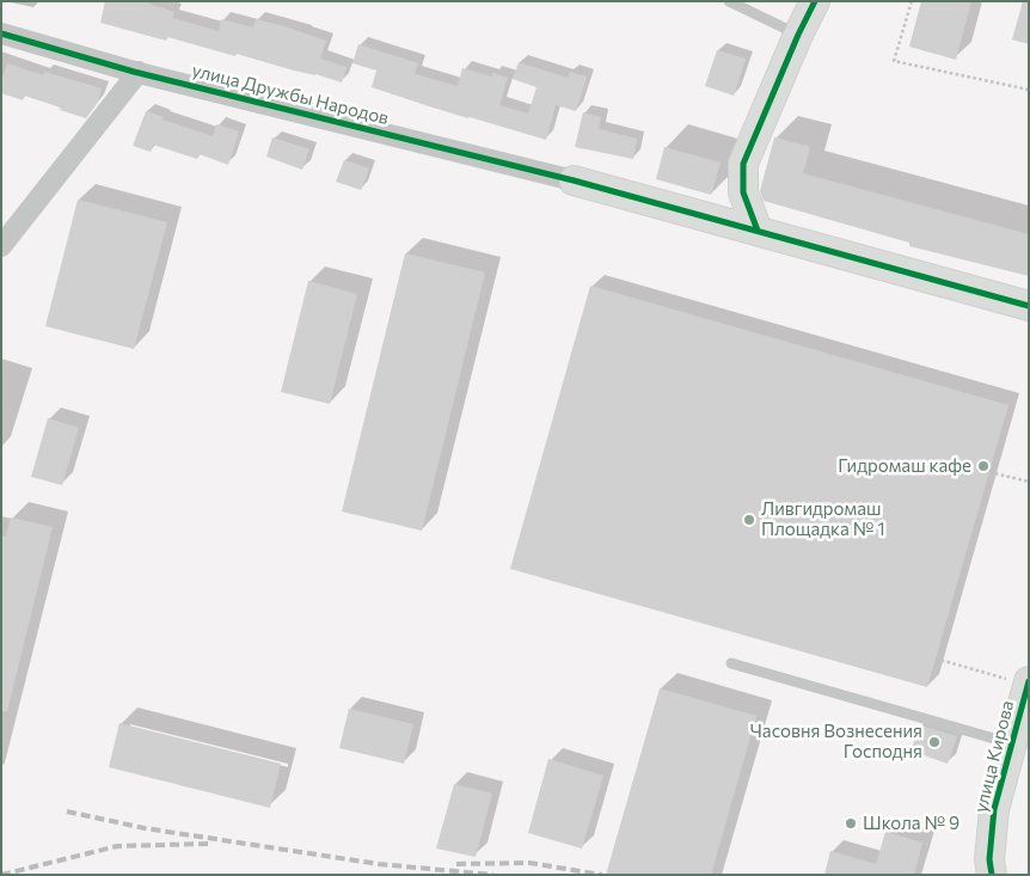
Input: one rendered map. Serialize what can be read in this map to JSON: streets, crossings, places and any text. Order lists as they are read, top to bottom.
{
  "streets": {
    "street": ["улица Дружбы Народов", "улица Кирова"]
  },
  "places": [
    "Гидромаш кафе",
    "Ливгидромаш Площадка № 1",
    "Часовня Вознесения Господня",
    "Школа № 9"
  ]
}
